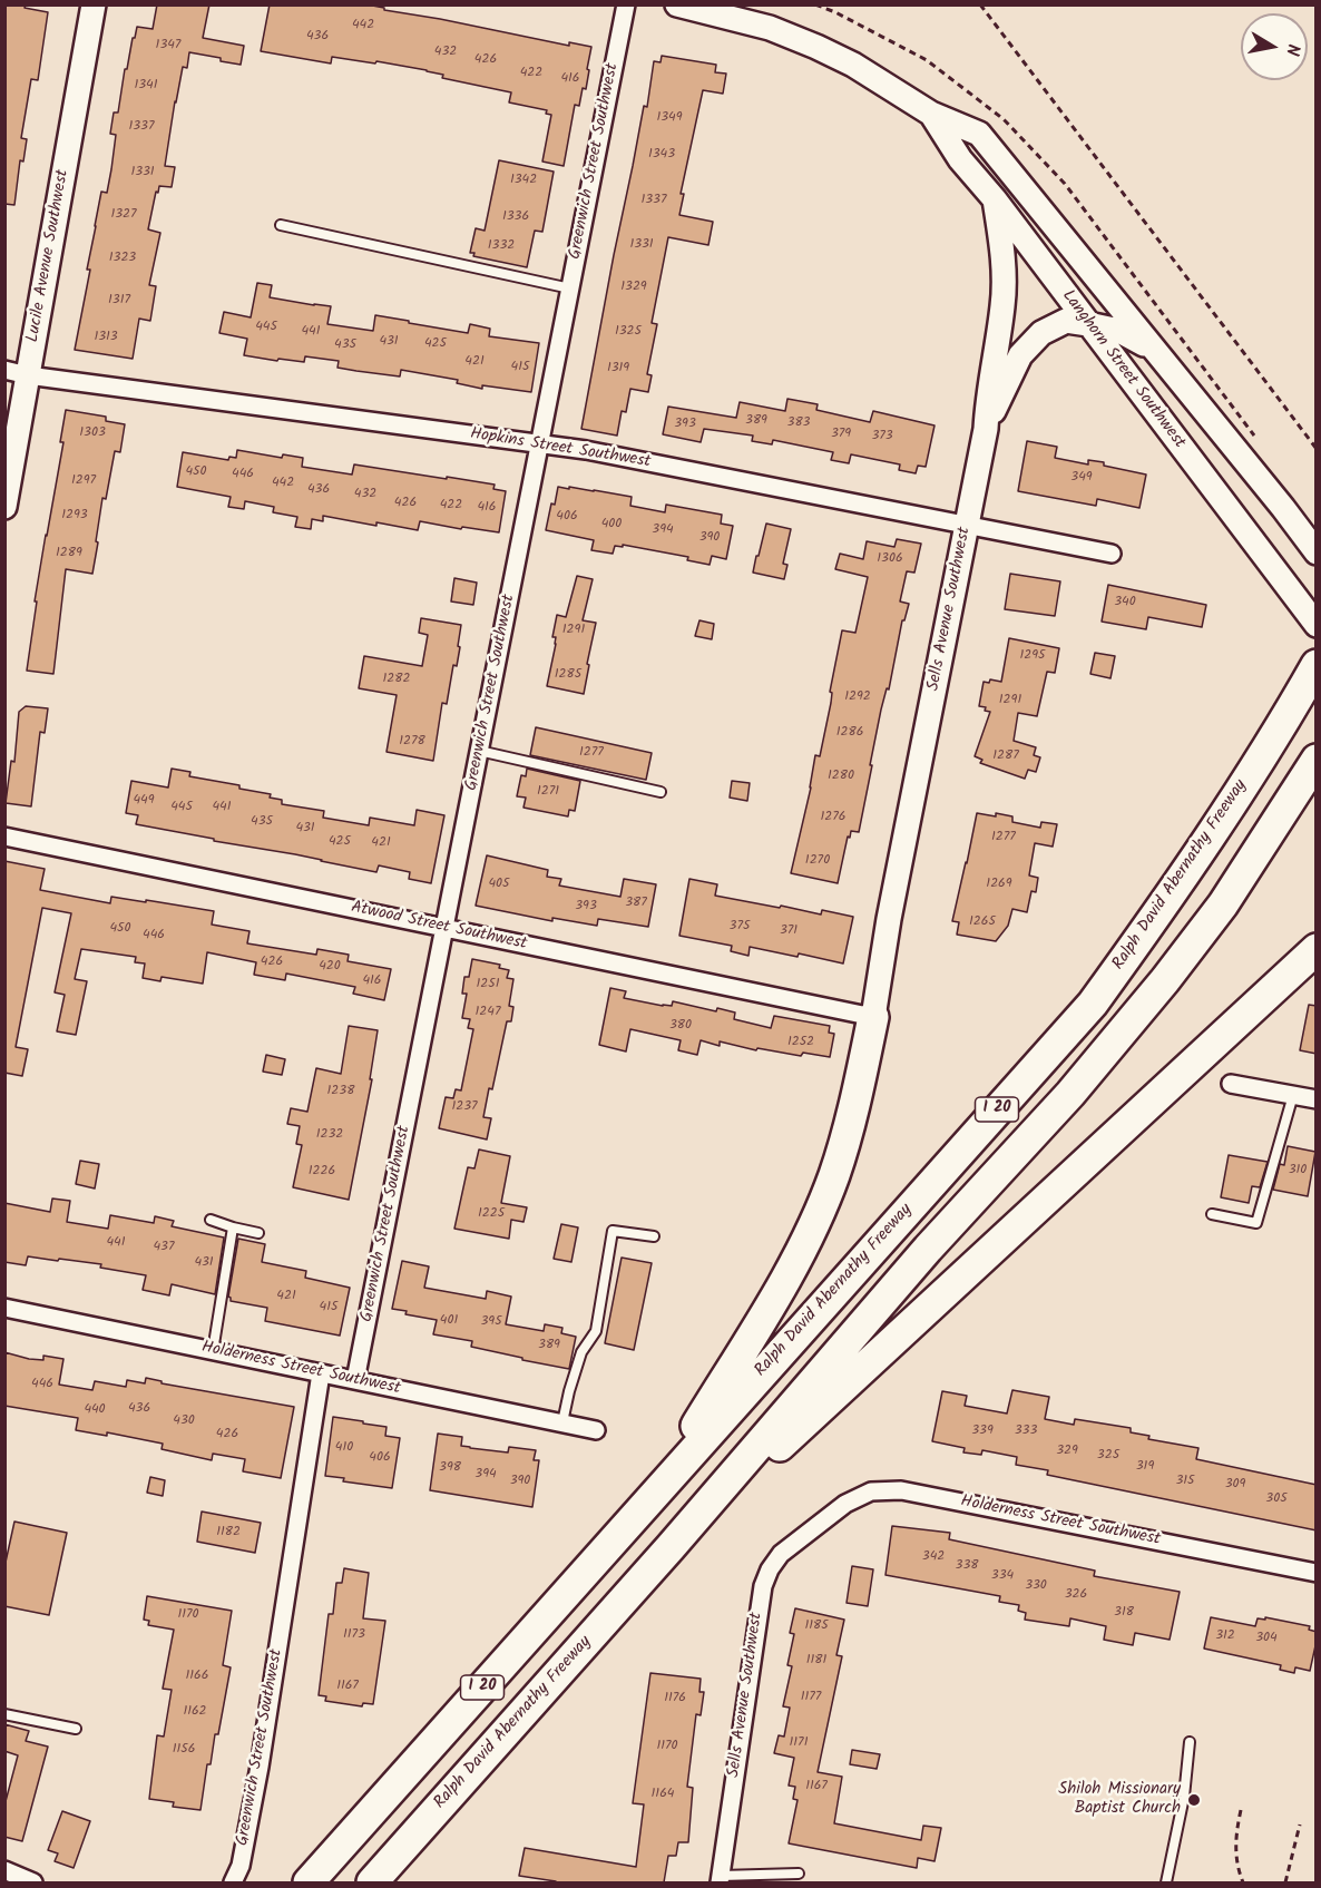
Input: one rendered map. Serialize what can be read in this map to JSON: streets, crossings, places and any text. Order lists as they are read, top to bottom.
{
  "streets": {
    "highway": ["Ralph David Abernathy Freeway", "I 20"],
    "street": [
      "Greenwich Street Southwest",
      "Lucile Avenue Southwest",
      "Langhorn Street Southwest",
      "Hopkins Street Southwest",
      "Sells Avenue Southwest",
      "Atwood Street Southwest",
      "Holderness Street Southwest"
    ]
  },
  "crossings": [
    ["Greenwich Street Southwest", "Hopkins Street Southwest"],
    ["Greenwich Street Southwest", "Atwood Street Southwest"],
    ["Greenwich Street Southwest", "Holderness Street Southwest"],
    ["Lucile Avenue Southwest", "Hopkins Street Southwest"],
    ["Langhorn Street Southwest", "Sells Avenue Southwest"],
    ["Hopkins Street Southwest", "Sells Avenue Southwest"],
    ["Sells Avenue Southwest", "Atwood Street Southwest"],
    ["Sells Avenue Southwest", "Holderness Street Southwest"]
  ],
  "places": ["Shiloh Missionary Baptist Church"],
  "house_numbers": [
    "442",
    "436",
    "1347",
    "432",
    "426",
    "422",
    "416",
    "1341",
    "1349",
    "1337",
    "1343",
    "1331",
    "1342",
    "1337",
    "1327",
    "1336",
    "1331",
    "1332",
    "1323",
    "1329",
    "1317",
    "445",
    "441",
    "1325",
    "1313",
    "431",
    "425",
    "435",
    "421",
    "415",
    "1319",
    "389",
    "383",
    "393",
    "1303",
    "379",
    "373",
    "450",
    "446",
    "349",
    "1297",
    "442",
    "436",
    "432",
    "426",
    "422",
    "416",
    "1293",
    "406",
    "400",
    "394",
    "390",
    "1289",
    "1306",
    "340",
    "1291",
    "1295",
    "1285",
    "1282",
    "1292",
    "1291",
    "1286",
    "1278",
    "1277",
    "1287",
    "1280",
    "1271",
    "449",
    "445",
    "441",
    "1276",
    "435",
    "431",
    "1277",
    "425",
    "421",
    "1270",
    "405",
    "1269",
    "387",
    "393",
    "1265",
    "375",
    "450",
    "371",
    "446",
    "426",
    "420",
    "416",
    "1251",
    "1247",
    "380",
    "1252",
    "1238",
    "1237",
    "1232",
    "310",
    "1226",
    "1225",
    "441",
    "437",
    "431",
    "421",
    "415",
    "401",
    "395",
    "389",
    "446",
    "436",
    "440",
    "430",
    "339",
    "333",
    "426",
    "410",
    "329",
    "325",
    "406",
    "319",
    "398",
    "394",
    "390",
    "315",
    "309",
    "305",
    "1182",
    "342",
    "338",
    "334",
    "330",
    "326",
    "318",
    "1170",
    "1185",
    "1173",
    "312",
    "304",
    "1181",
    "1166",
    "1167",
    "1177",
    "1176",
    "1162",
    "1171",
    "1170",
    "1156",
    "1167",
    "1164"
  ],
  "north": "right"
}
